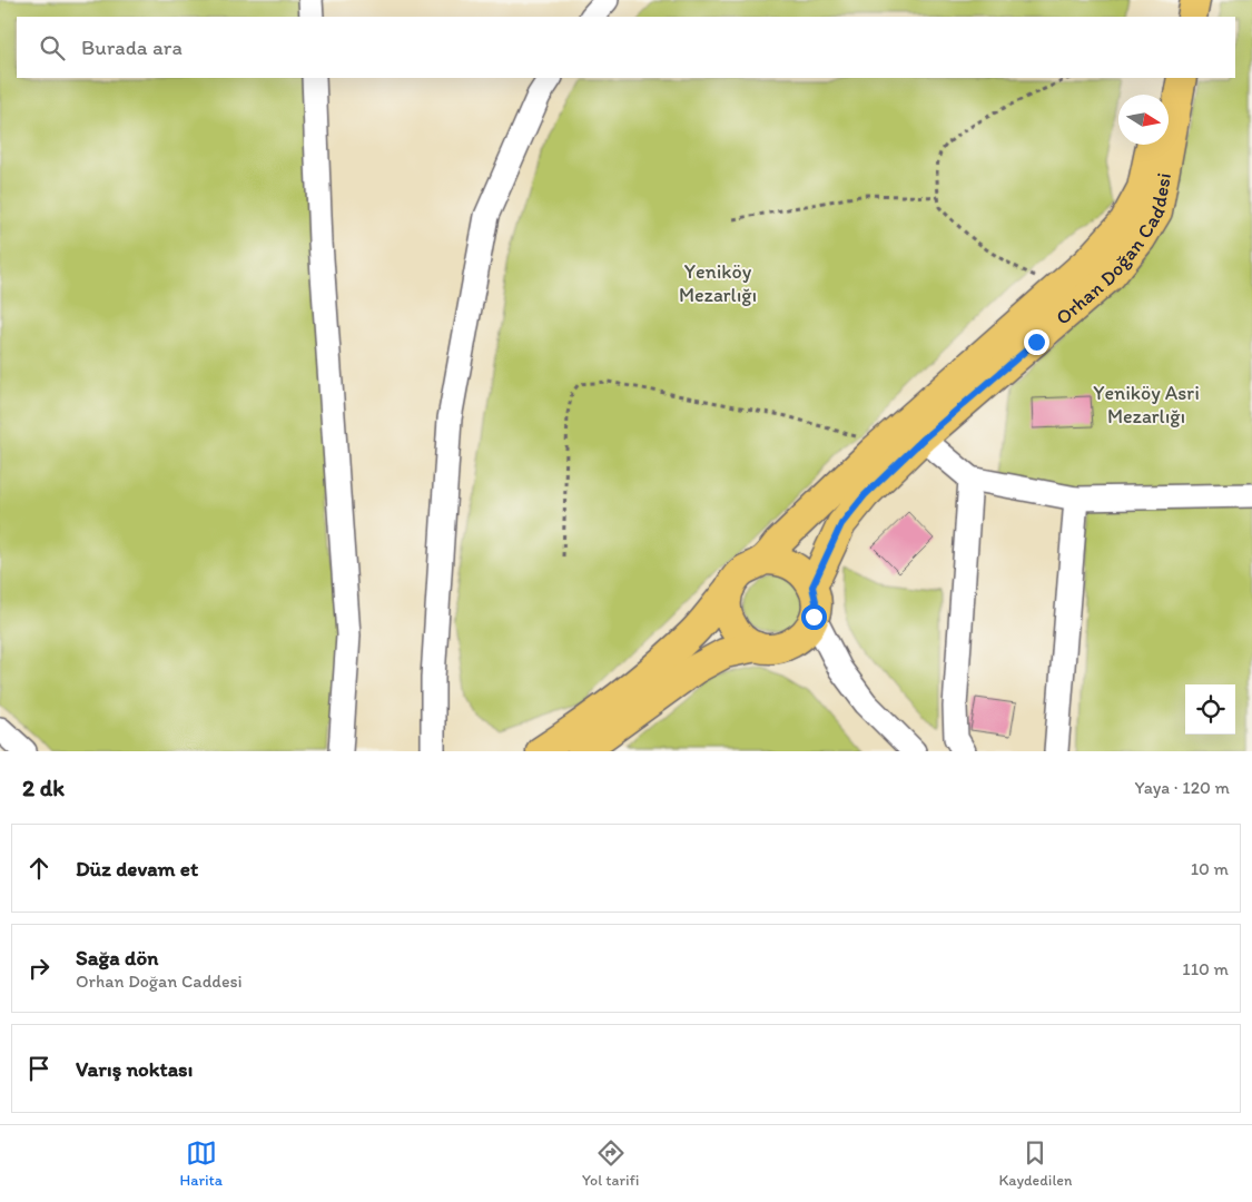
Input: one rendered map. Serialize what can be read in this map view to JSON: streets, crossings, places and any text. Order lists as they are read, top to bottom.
{
  "streets": {
    "main road": ["Orhan Doğan Caddesi"]
  },
  "parks": ["Yeniköy Mezarlığı", "Yeniköy Asri Mezarlığı"],
  "north": "right",
  "page": {
    "search": "Burada ara",
    "heading": ["2 dk", "Yaya · 120 m"],
    "list": [
      ["Düz devam et", "10 m"],
      ["Sağa dön", "Orhan Doğan Caddesi", "110 m"],
      "Varış noktası"
    ],
    "nav": ["Harita", "Yol tarifi", "Kaydedilen"]
  }
}
